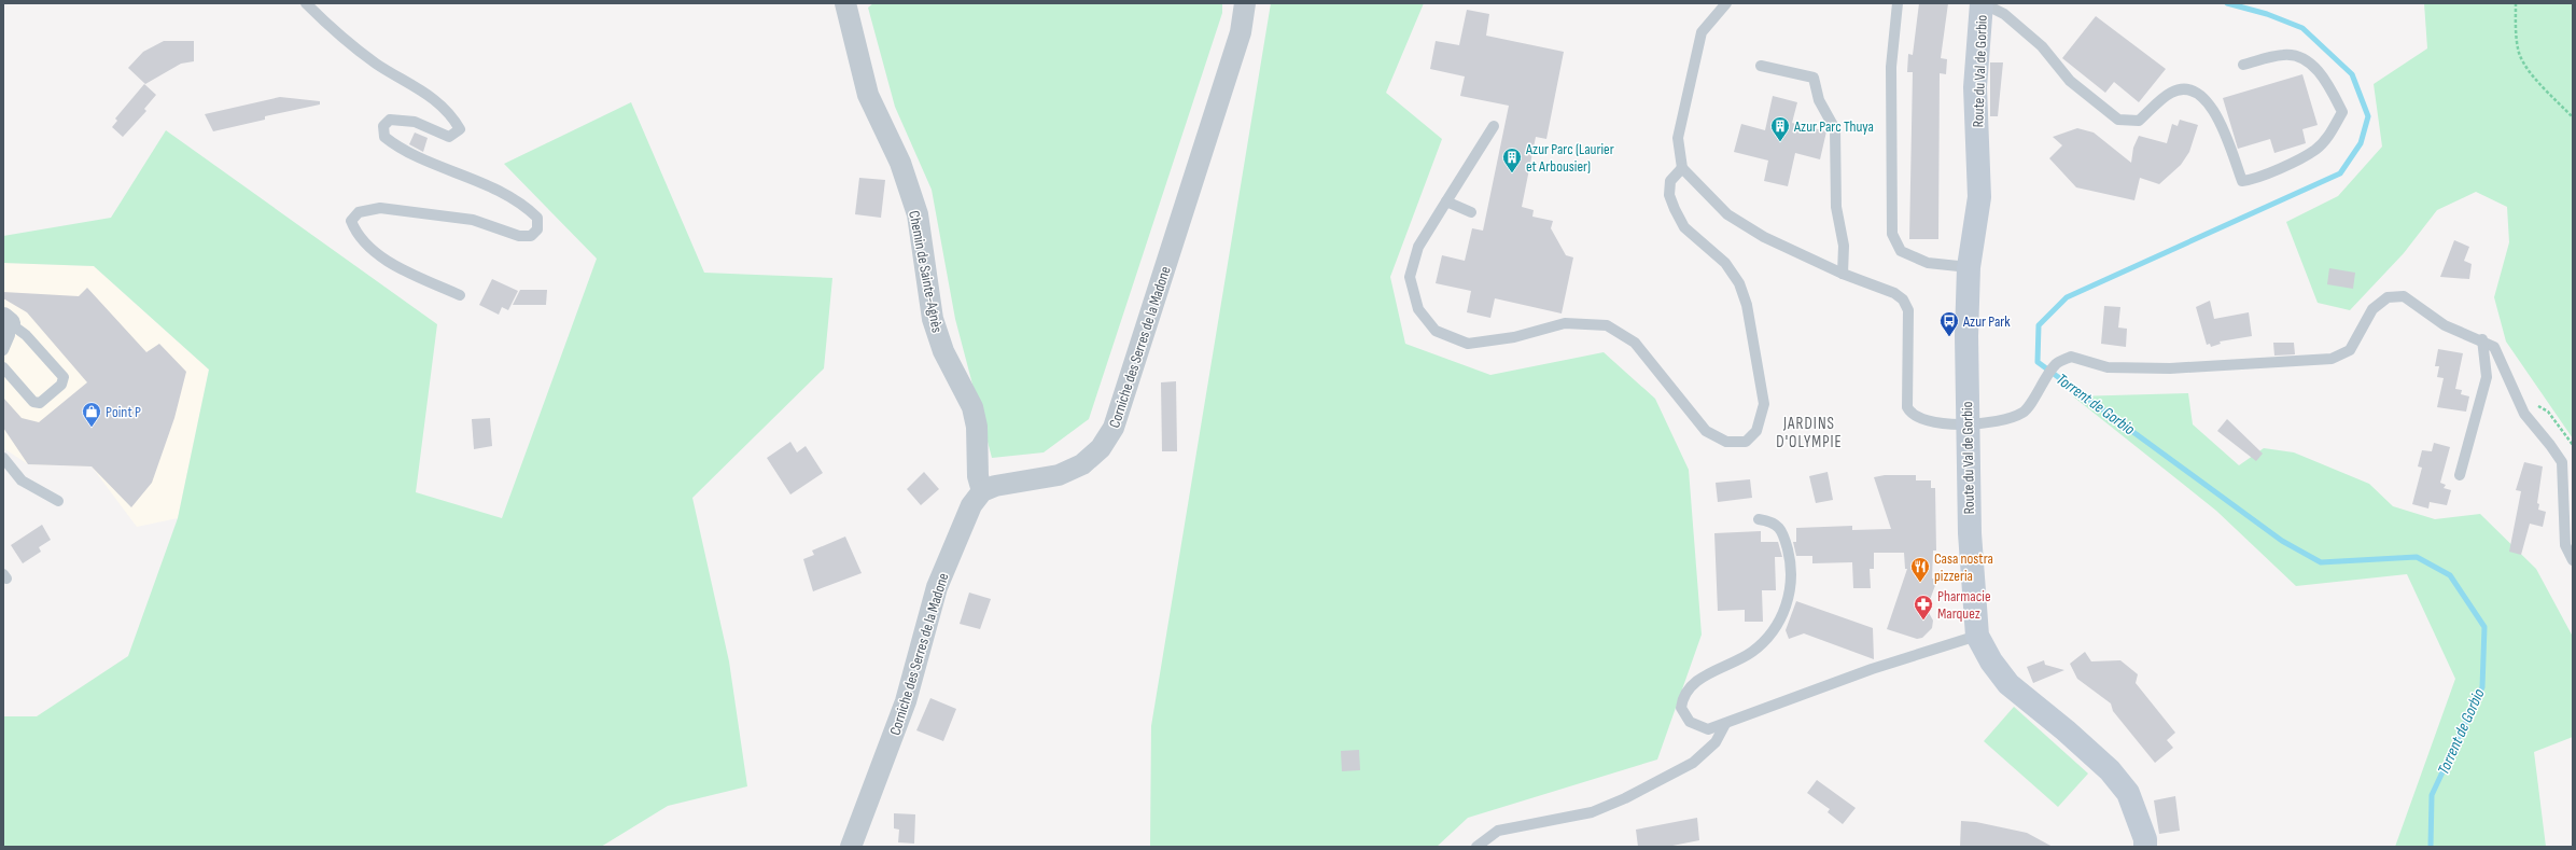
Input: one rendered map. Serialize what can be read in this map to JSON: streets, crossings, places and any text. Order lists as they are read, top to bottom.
{
  "streets": {
    "street": ["Route du Val de Gorbio", "Chemin de Sainte-Agnès", "Corniche des Serres de la Madone"]
  },
  "crossings": [
    ["Chemin de Sainte-Agnès", "Corniche des Serres de la Madone"]
  ],
  "districts": ["JARDINS D'OLYMPIE"],
  "water": ["Torrent de Gorbio"],
  "places": {
    "building": ["Azur Parc Thuya", "Azur Parc (Laurier et Arbousier)"],
    "bus stop": ["Azur Park"],
    "shop": ["Point P"],
    "restaurant": ["Casa nostra pizzeria"],
    "pharmacy": ["Pharmacie Marquez"]
  }
}
